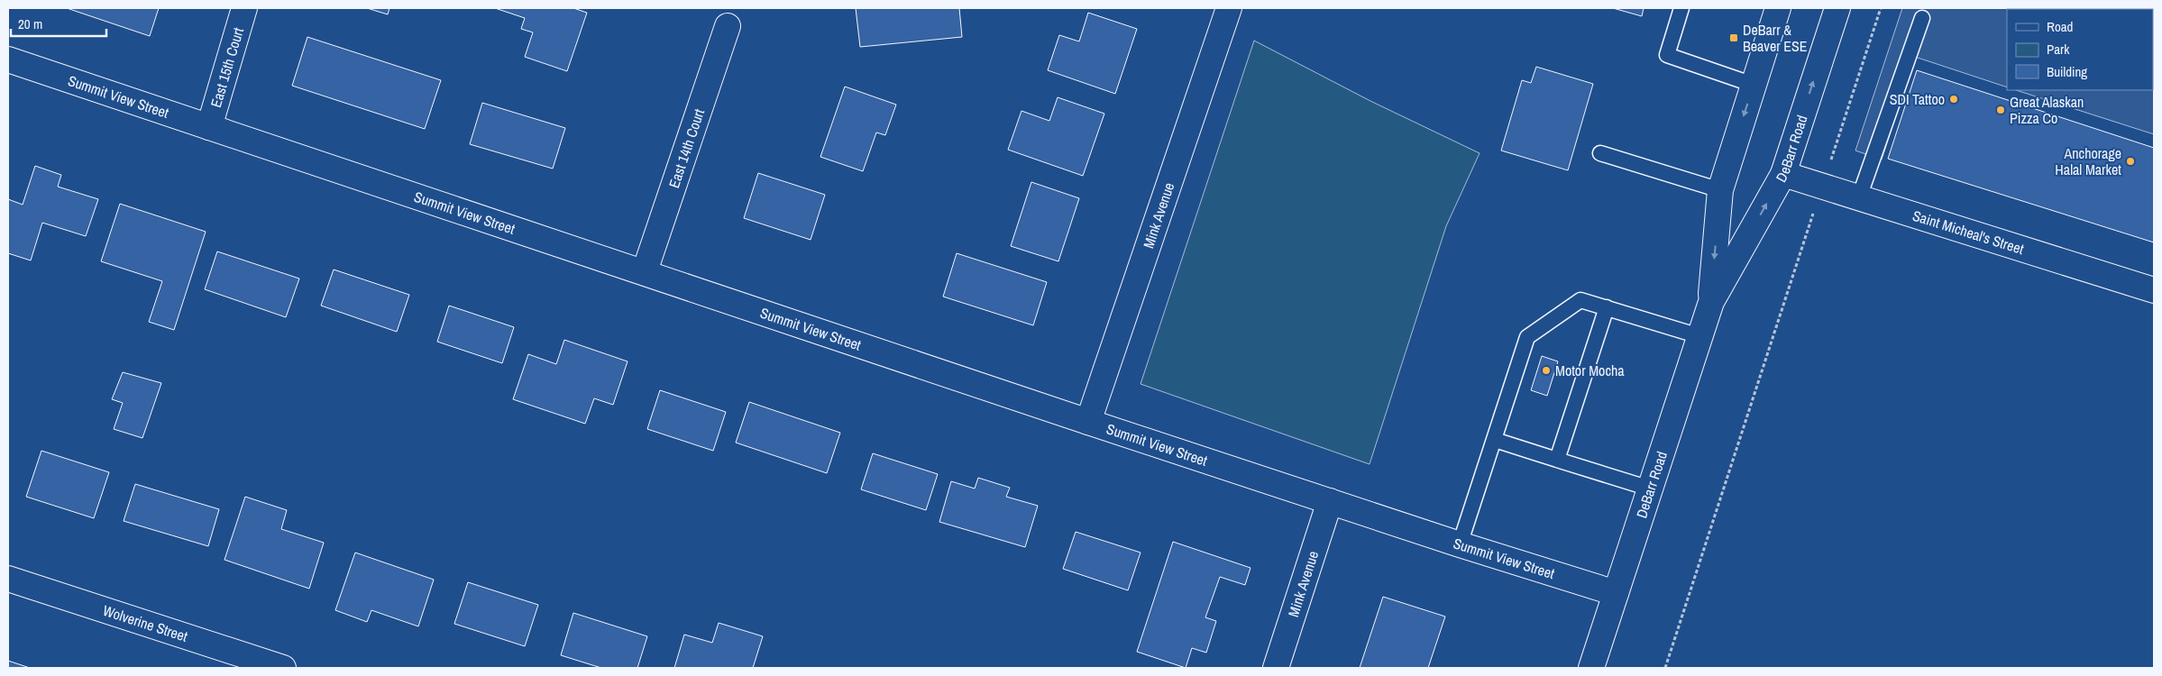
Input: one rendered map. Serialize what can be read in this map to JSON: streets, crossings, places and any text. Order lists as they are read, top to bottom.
{
  "streets": {
    "street": [
      "East 15th Court",
      "Summit View Street",
      "DeBarr Road",
      "East 14th Court",
      "Mink Avenue",
      "Saint Micheal's Street",
      "Wolverine Street"
    ]
  },
  "crossings": [
    ["East 15th Court", "Summit View Street"],
    ["Summit View Street", "DeBarr Road"],
    ["Summit View Street", "East 14th Court"],
    ["Summit View Street", "Mink Avenue"],
    ["DeBarr Road", "Saint Micheal's Street"]
  ],
  "places": {
    "transit": ["DeBarr & Beaver ESE"],
    "other": [
      "SDI Tattoo",
      "Great Alaskan Pizza Co",
      "Anchorage Halal Market",
      "Motor Mocha"
    ]
  },
  "legend": ["Road", "Park", "Building"],
  "scale_bar": "20 m"
}
